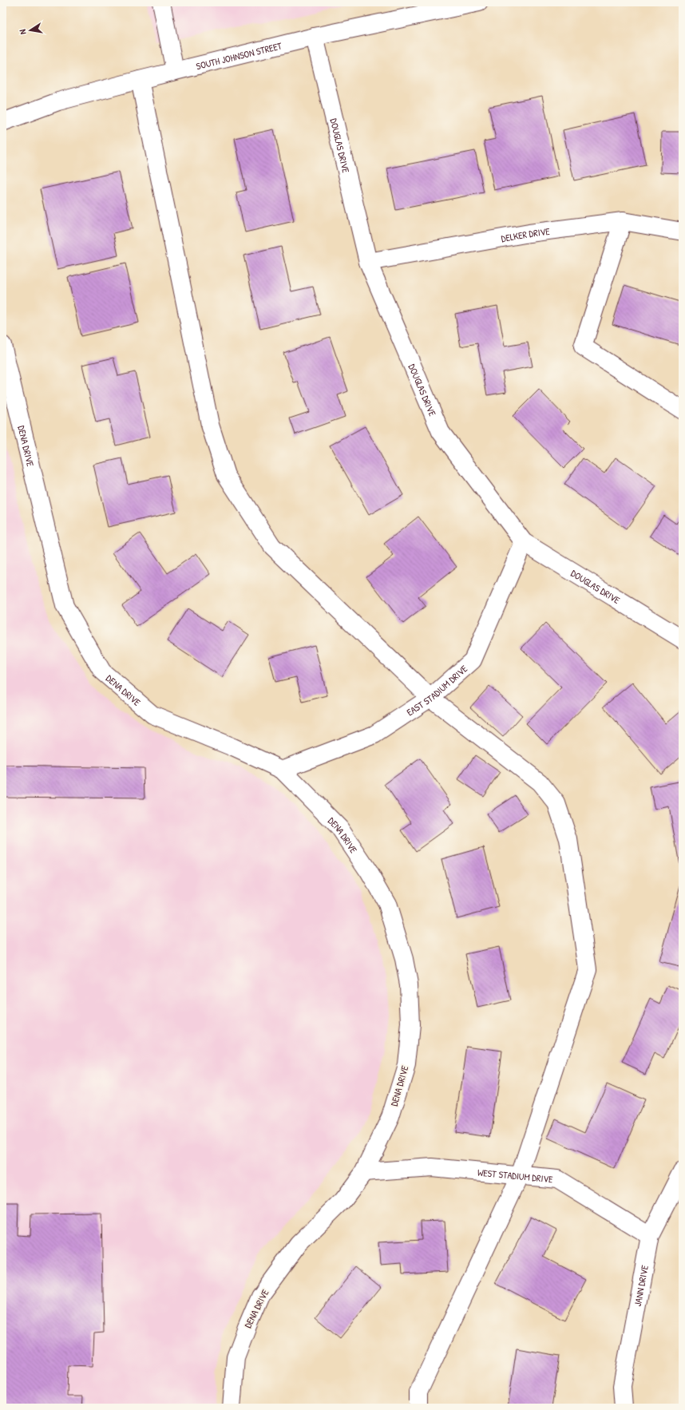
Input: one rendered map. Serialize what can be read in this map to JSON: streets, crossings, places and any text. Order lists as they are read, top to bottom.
{
  "streets": {
    "street": [
      "SOUTH JOHNSON STREET",
      "DOUGLAS DRIVE",
      "DELKER DRIVE",
      "DENA DRIVE",
      "EAST STADIUM DRIVE",
      "WEST STADIUM DRIVE",
      "JANN DRIVE"
    ]
  },
  "crossings": [
    ["SOUTH JOHNSON STREET", "DOUGLAS DRIVE"],
    ["DOUGLAS DRIVE", "DELKER DRIVE"],
    ["DOUGLAS DRIVE", "EAST STADIUM DRIVE"],
    ["DENA DRIVE", "EAST STADIUM DRIVE"],
    ["DENA DRIVE", "WEST STADIUM DRIVE"],
    ["WEST STADIUM DRIVE", "JANN DRIVE"]
  ],
  "north": "left"
}
